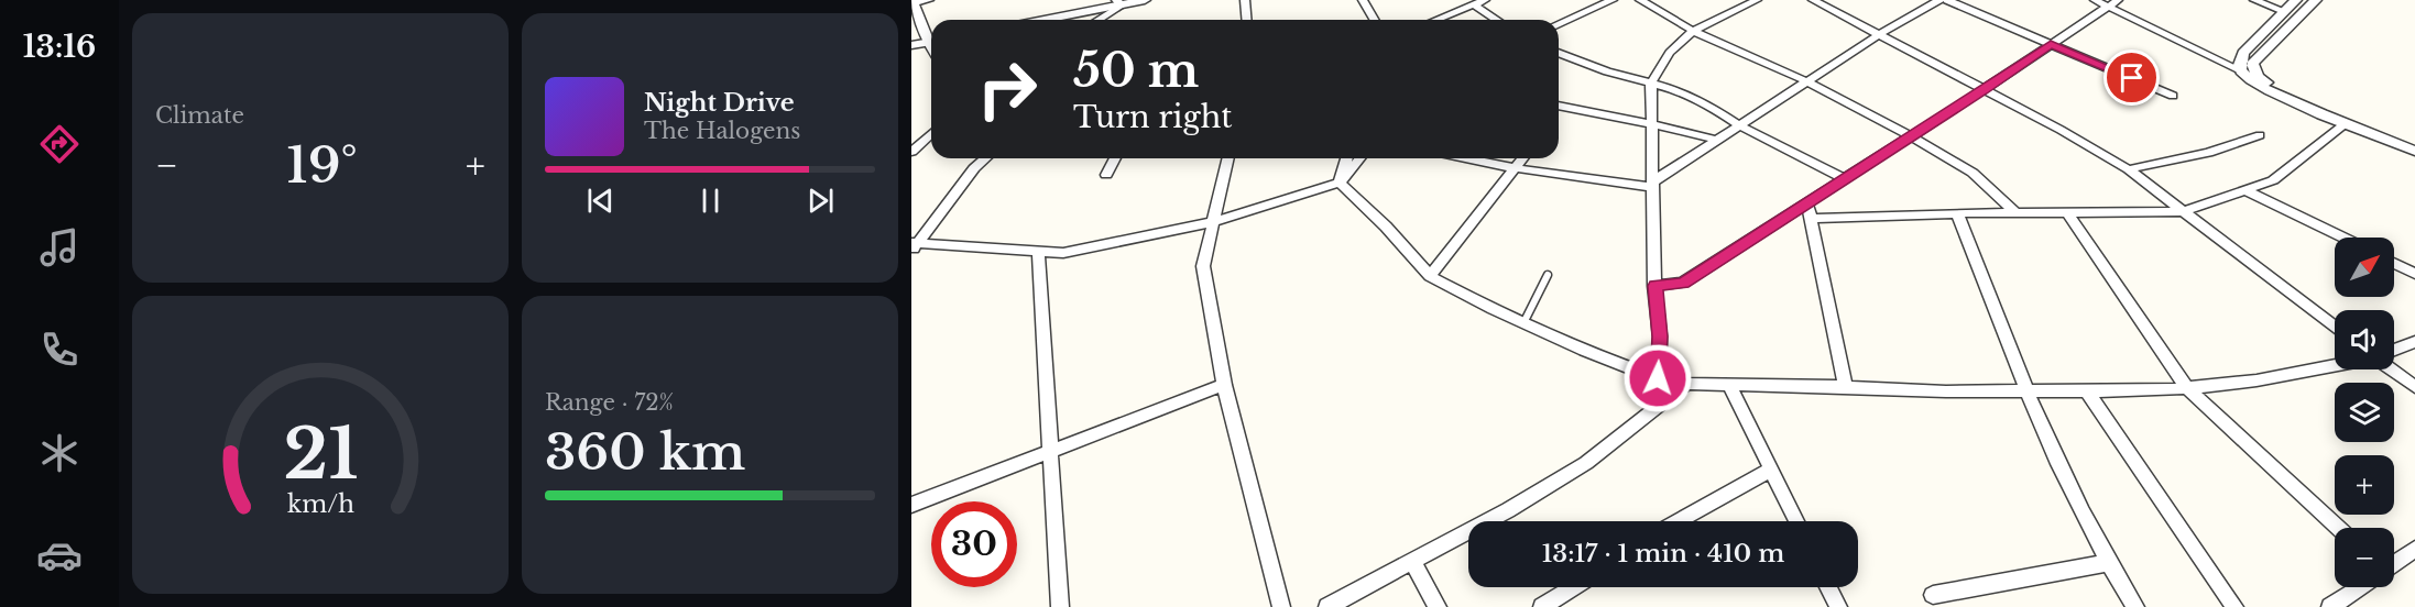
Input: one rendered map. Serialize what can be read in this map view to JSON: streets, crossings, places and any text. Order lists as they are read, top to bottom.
{
  "north": "top right",
  "page": {
    "tabs": "13:16",
    "tile": [
      "Climate",
      ["Range · 72%", "360 km"]
    ],
    "turn": ["50 m", "Turn right"],
    "song": ["Night Drive", "The Halogens"],
    "heat": ["−", "19°", "+"],
    "map_buttons": ["+", "−"],
    "limit": "30",
    "trip": "13:17 · 1 min · 410 m",
    "gauge": ["21", "km/h"]
  }
}
